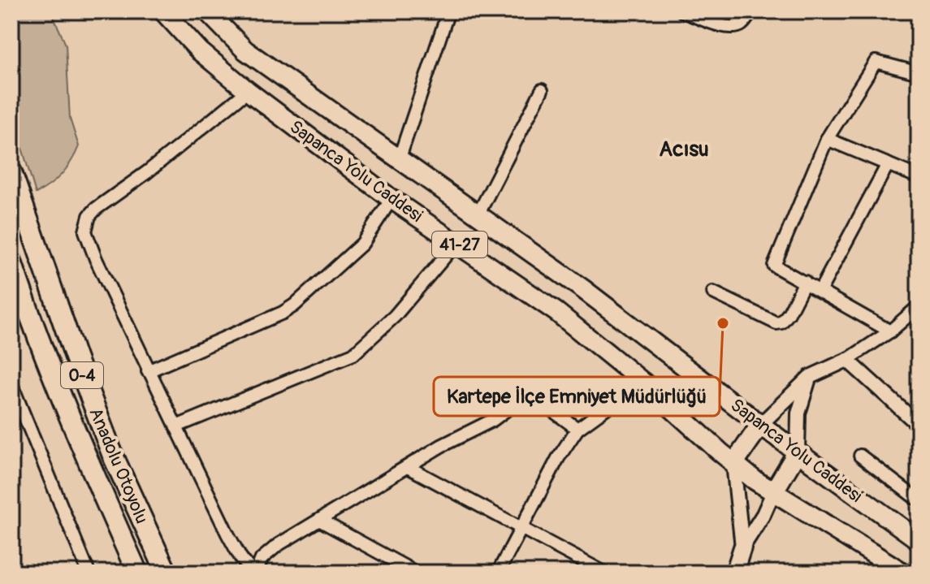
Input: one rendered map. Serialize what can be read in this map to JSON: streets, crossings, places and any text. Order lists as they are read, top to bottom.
{
  "streets": {
    "highway": [
      "Sapanca Yolu Caddesi",
      "41-27",
      "O-4",
      "Anadolu Otoyolu"
    ]
  },
  "districts": ["Acısu"],
  "places": ["Kartepe İlçe Emniyet Müdürlüğü"]
}
